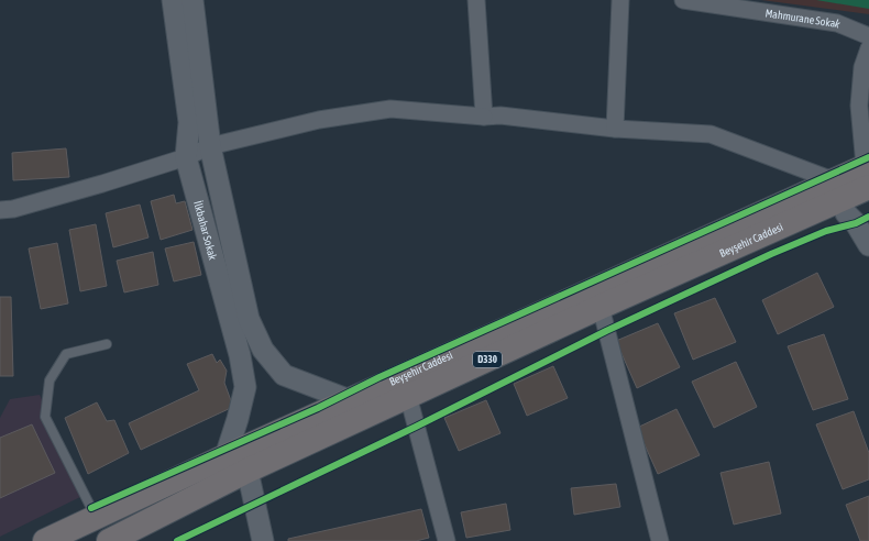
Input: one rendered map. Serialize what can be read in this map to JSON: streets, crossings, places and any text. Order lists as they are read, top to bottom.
{
  "streets": {
    "highway": ["Beyşehir Caddesi", "D330"],
    "street": ["Mahmurane Sokak", "İlkbahar Sokak"]
  },
  "crossings": [
    ["İlkbahar Sokak", "Beyşehir Caddesi"]
  ]
}
